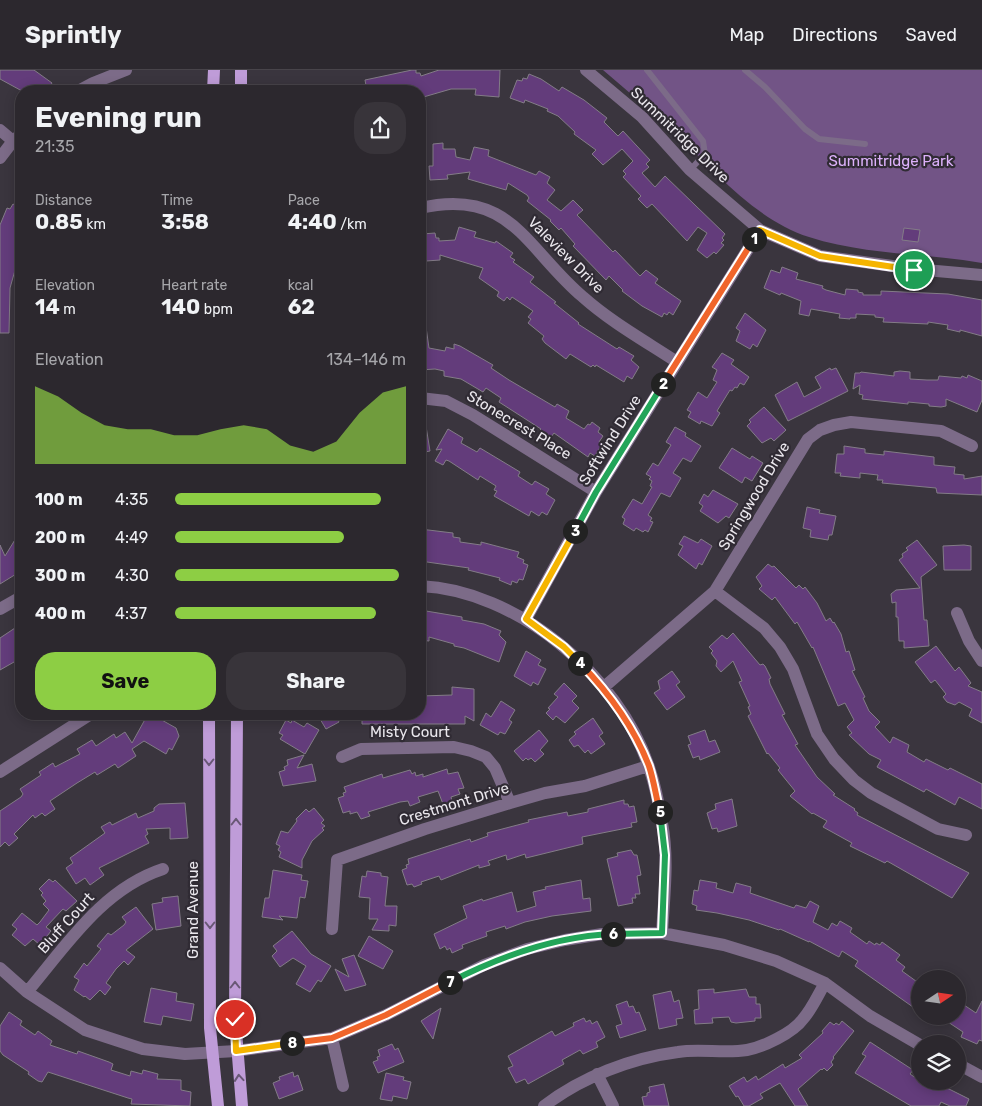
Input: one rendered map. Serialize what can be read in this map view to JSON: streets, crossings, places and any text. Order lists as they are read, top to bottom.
{
  "streets": {
    "main road": ["Grand Avenue"],
    "street": [
      "Summitridge Drive",
      "Valeview Drive",
      "Stonecrest Place",
      "Softwind Drive",
      "Springwood Drive",
      "Misty Court",
      "Crestmont Drive",
      "Bluff Court"
    ]
  },
  "crossings": [
    ["Summitridge Drive", "Softwind Drive"],
    ["Valeview Drive", "Softwind Drive"],
    ["Stonecrest Place", "Softwind Drive"],
    ["Misty Court", "Crestmont Drive"]
  ],
  "parks": ["Summitridge Park"],
  "north": "right",
  "page": {
    "header": "Sprintly",
    "nav": ["Map", "Directions", "Saved"],
    "heading": ["Evening run", "21:35"],
    "stats": [
      ["Distance", "0.85 km"],
      ["Time", "3:58"],
      ["Pace", "4:40 /km"],
      ["Elevation", "14 m"],
      ["Heart rate", "140 bpm"],
      ["kcal", "62"]
    ],
    "pins": [
      "1",
      "2",
      "3",
      "4",
      "5",
      "6",
      "7",
      "8"
    ],
    "chart": ["Elevation", "134–146 m"],
    "list": [
      {
        "name": "100 m",
        "note": "4:35"
      },
      {
        "name": "200 m",
        "note": "4:49"
      },
      {
        "name": "300 m",
        "note": "4:30"
      },
      {
        "name": "400 m",
        "note": "4:37"
      }
    ],
    "buttons": ["Save", "Share"]
  }
}
